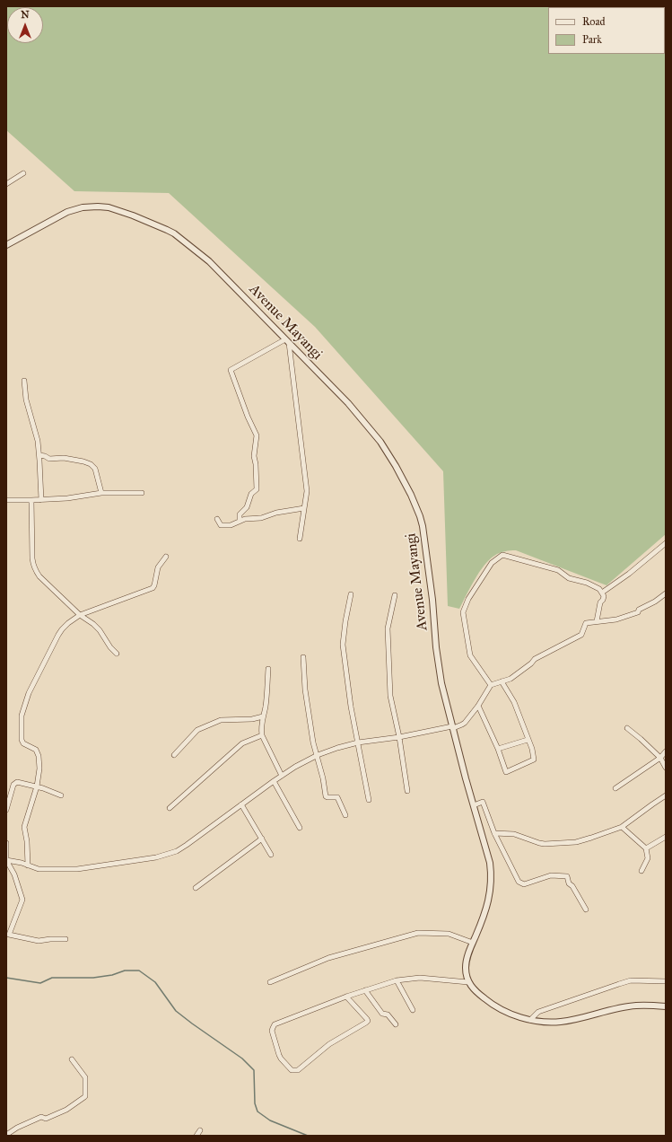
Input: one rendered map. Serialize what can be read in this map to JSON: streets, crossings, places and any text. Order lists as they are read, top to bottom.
{
  "streets": {
    "street": ["Avenue Mayangi"]
  },
  "legend": ["Road", "Park"],
  "north": "top"
}
